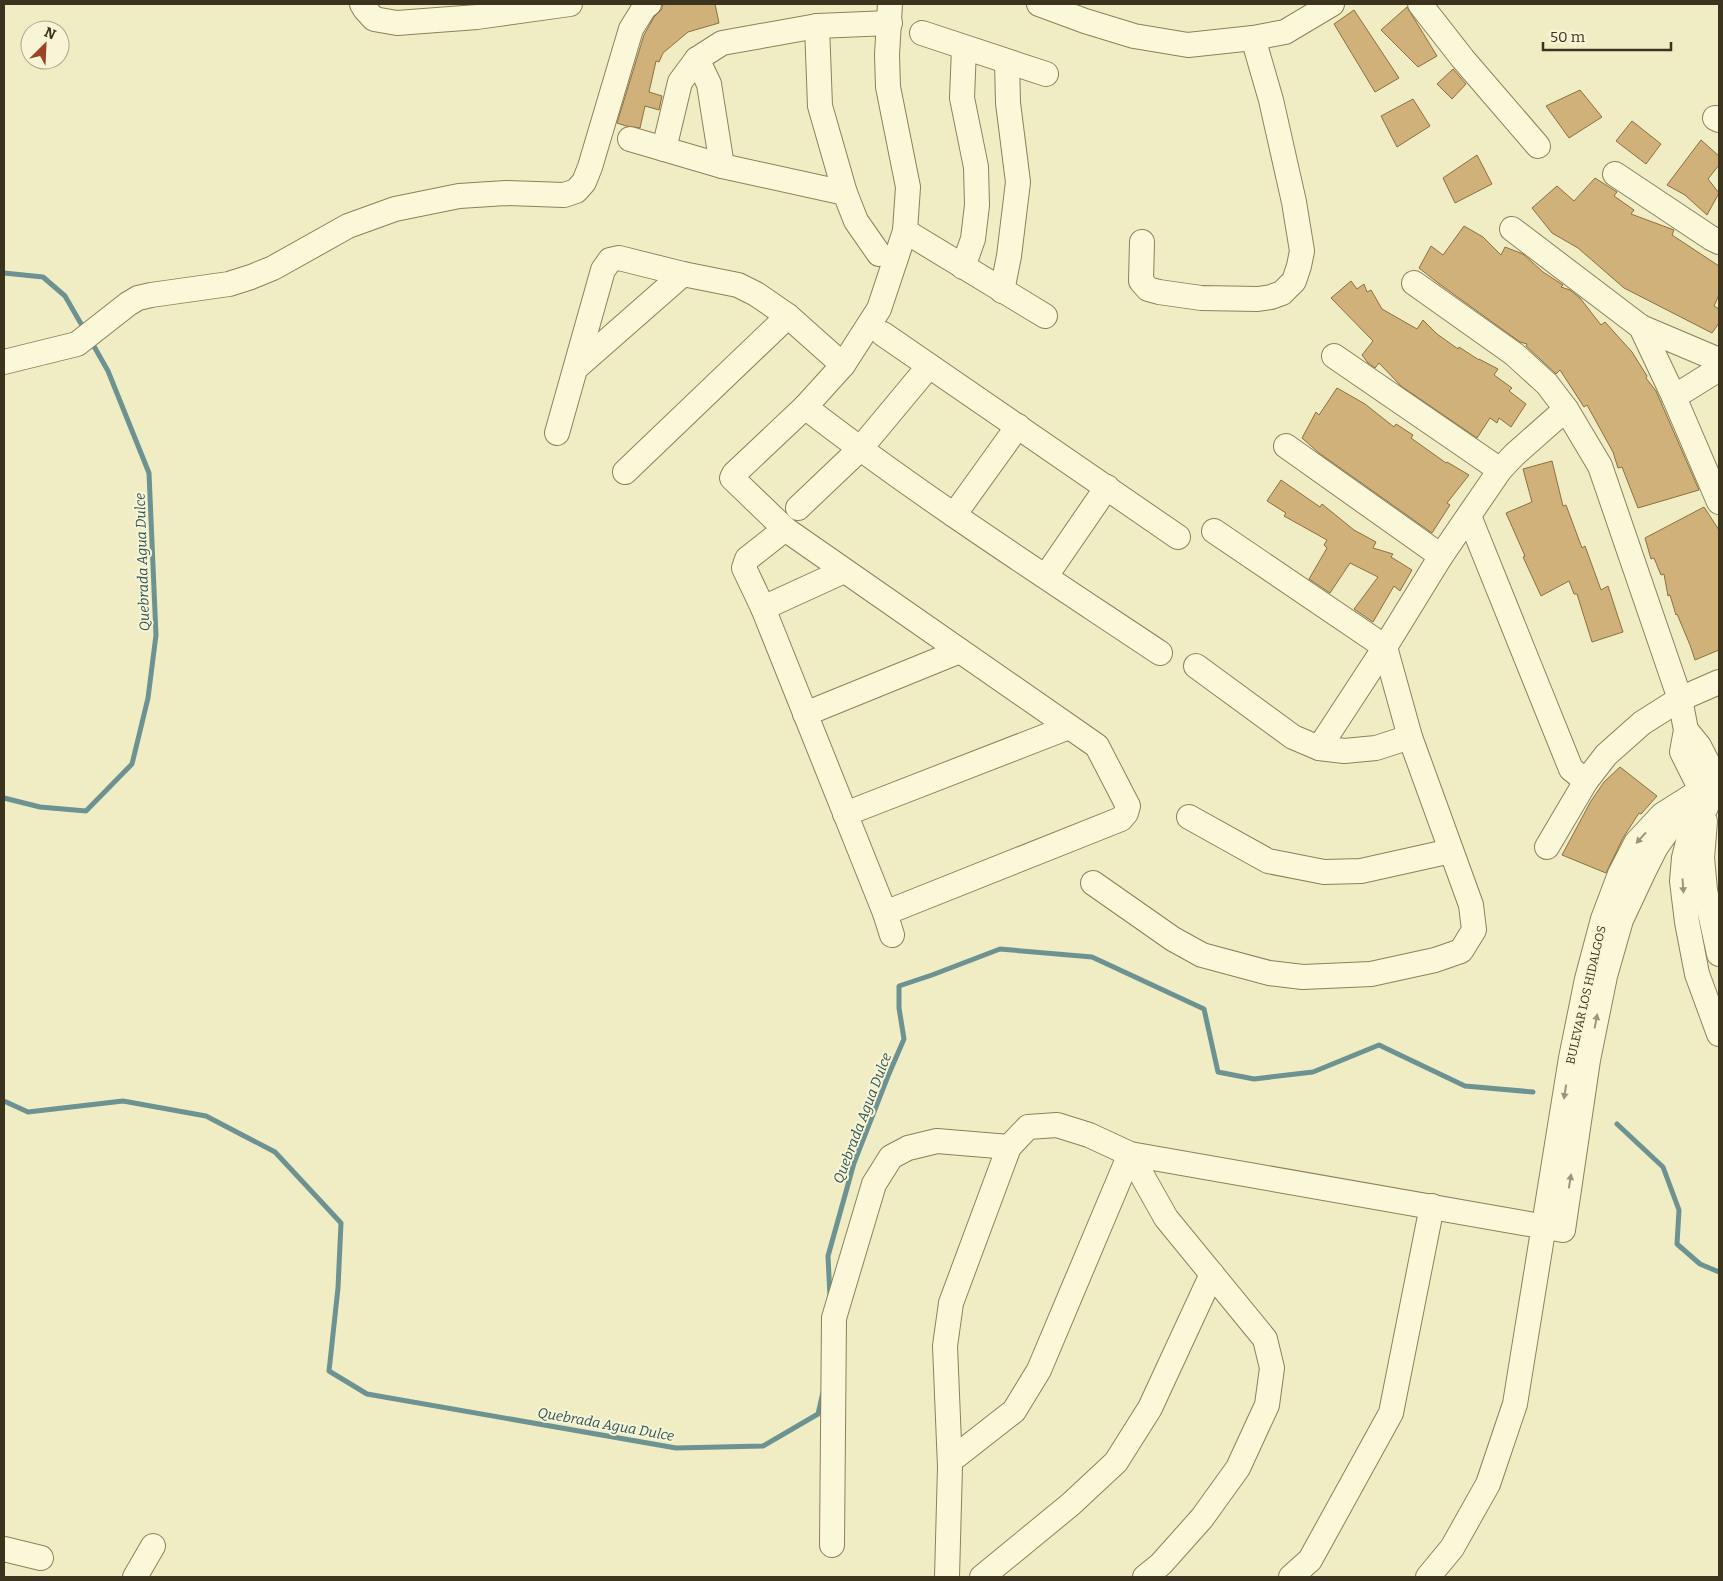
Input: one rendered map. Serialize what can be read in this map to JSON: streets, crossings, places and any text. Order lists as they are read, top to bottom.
{
  "streets": {
    "street": ["BULEVAR LOS HIDALGOS"]
  },
  "water": ["Quebrada Agua Dulce"],
  "scale_bar": "50 m",
  "north": "top right"
}
